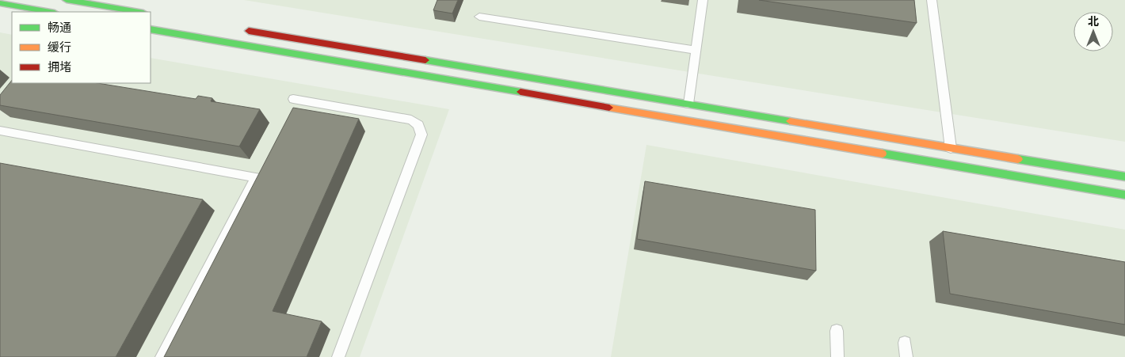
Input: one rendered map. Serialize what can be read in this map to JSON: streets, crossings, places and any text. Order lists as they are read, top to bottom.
{
  "legend": ["畅通", "缓行", "拥堵"],
  "north": "top"
}
